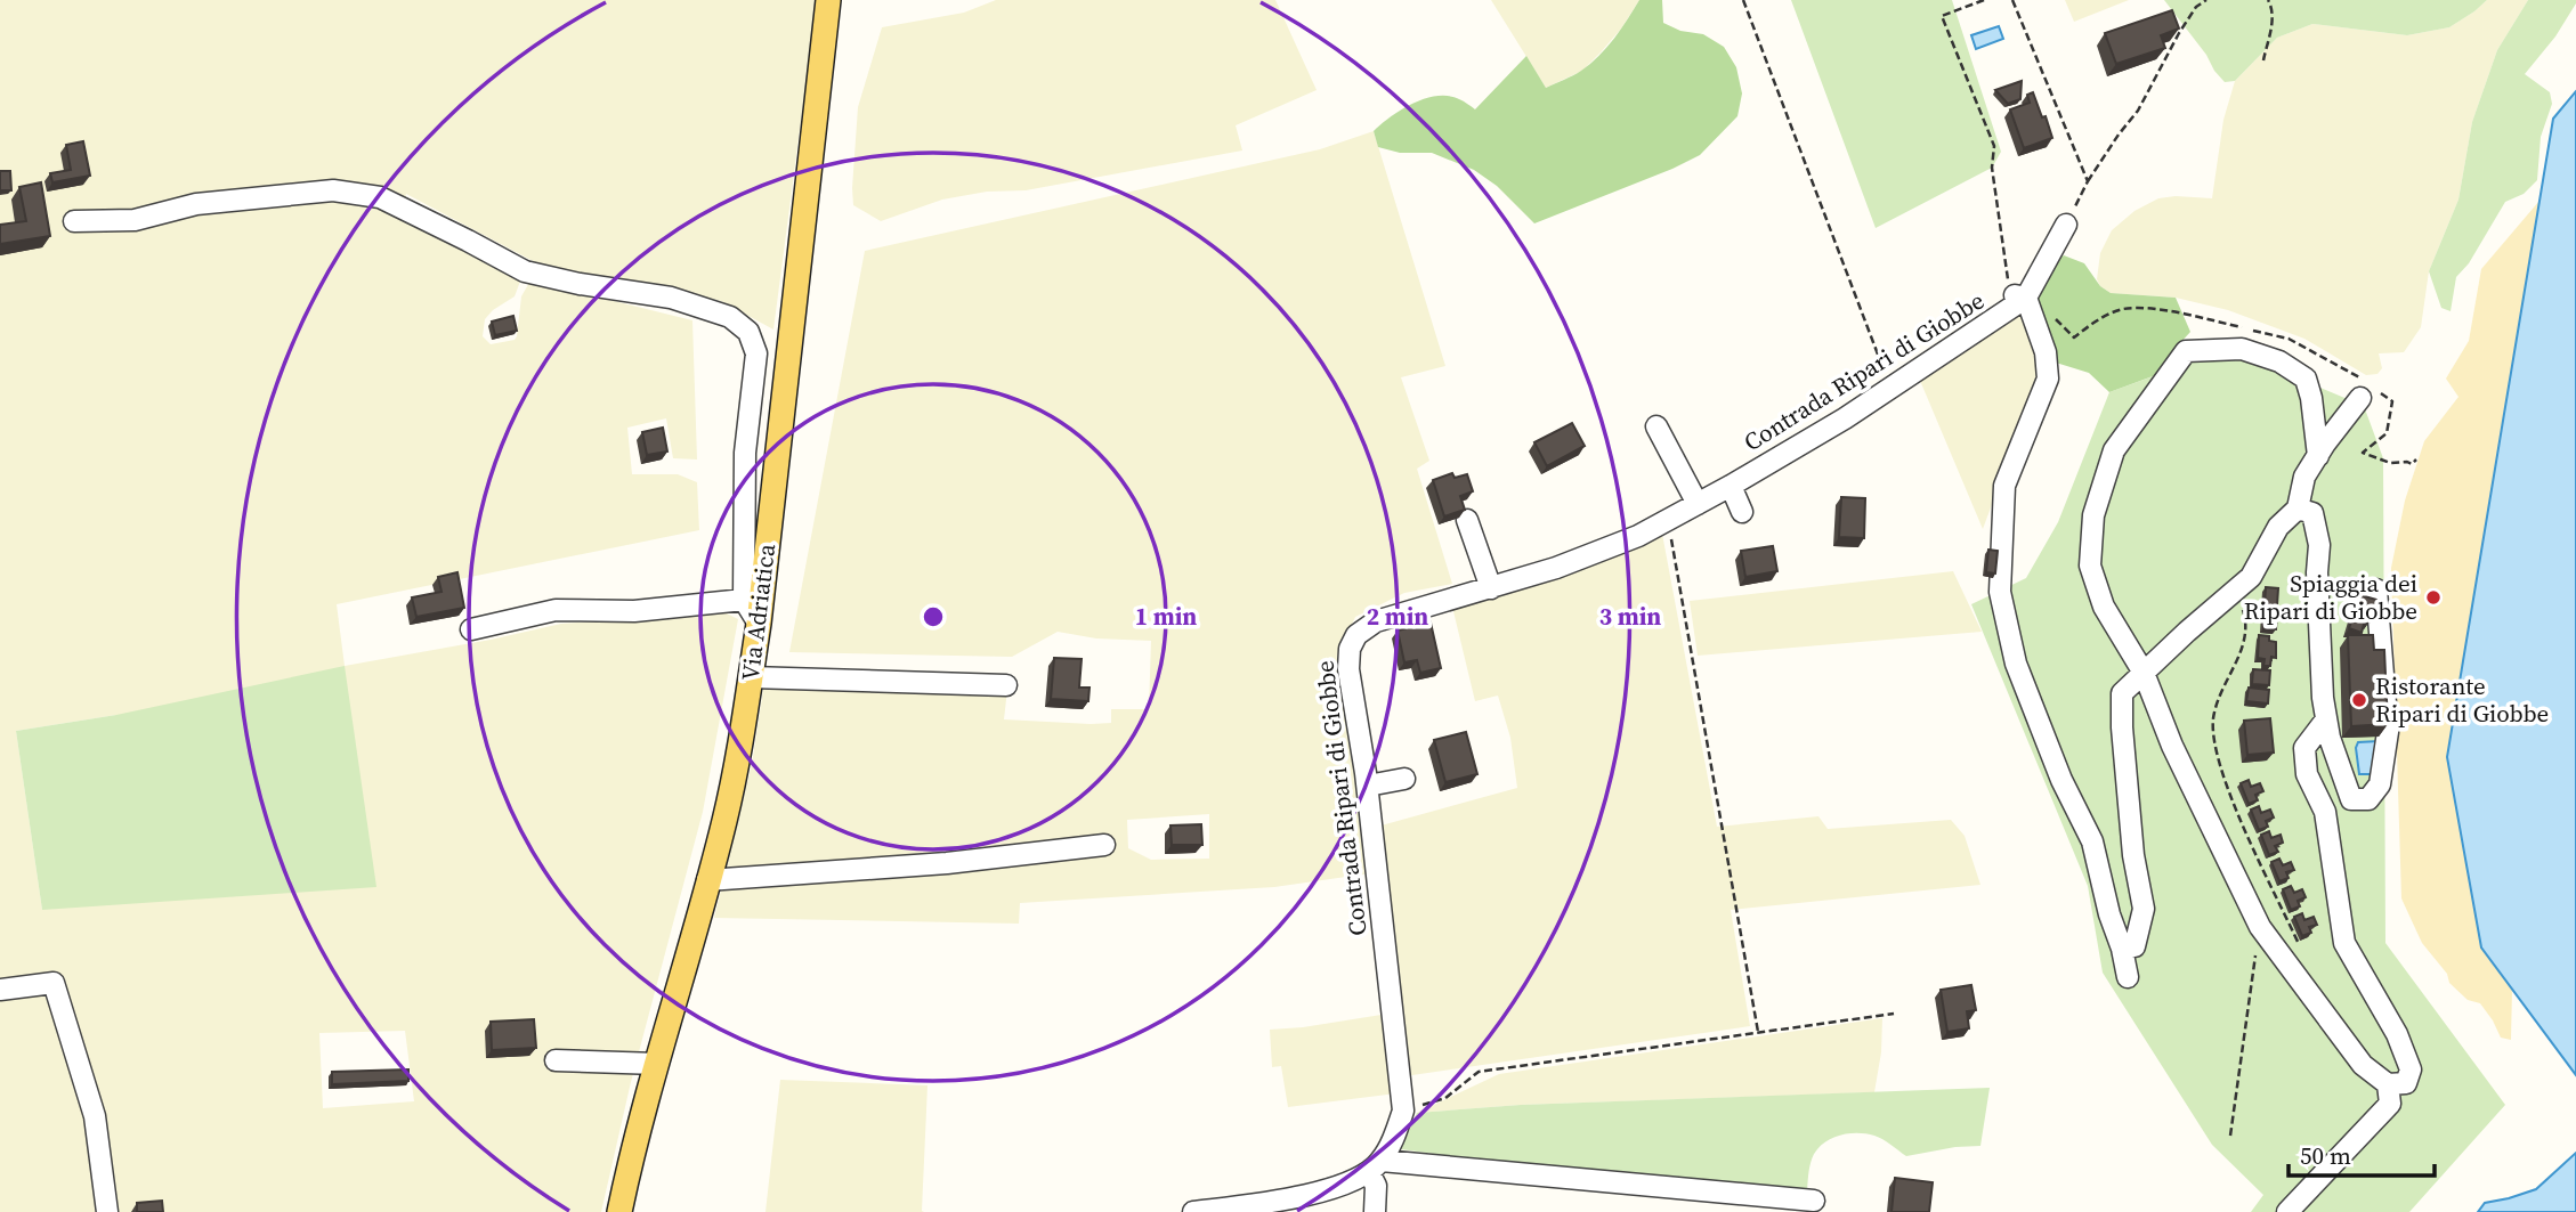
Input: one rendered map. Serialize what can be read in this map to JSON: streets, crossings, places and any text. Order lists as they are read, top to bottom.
{
  "streets": {
    "main road": ["Via Adriatica"],
    "street": ["Contrada Ripari di Giobbe"]
  },
  "places": ["Spiaggia dei Ripari di Giobbe", "Ristorante Ripari di Giobbe"],
  "scale_bar": "50 m",
  "rings": ["1 min", "2 min", "3 min"]
}
